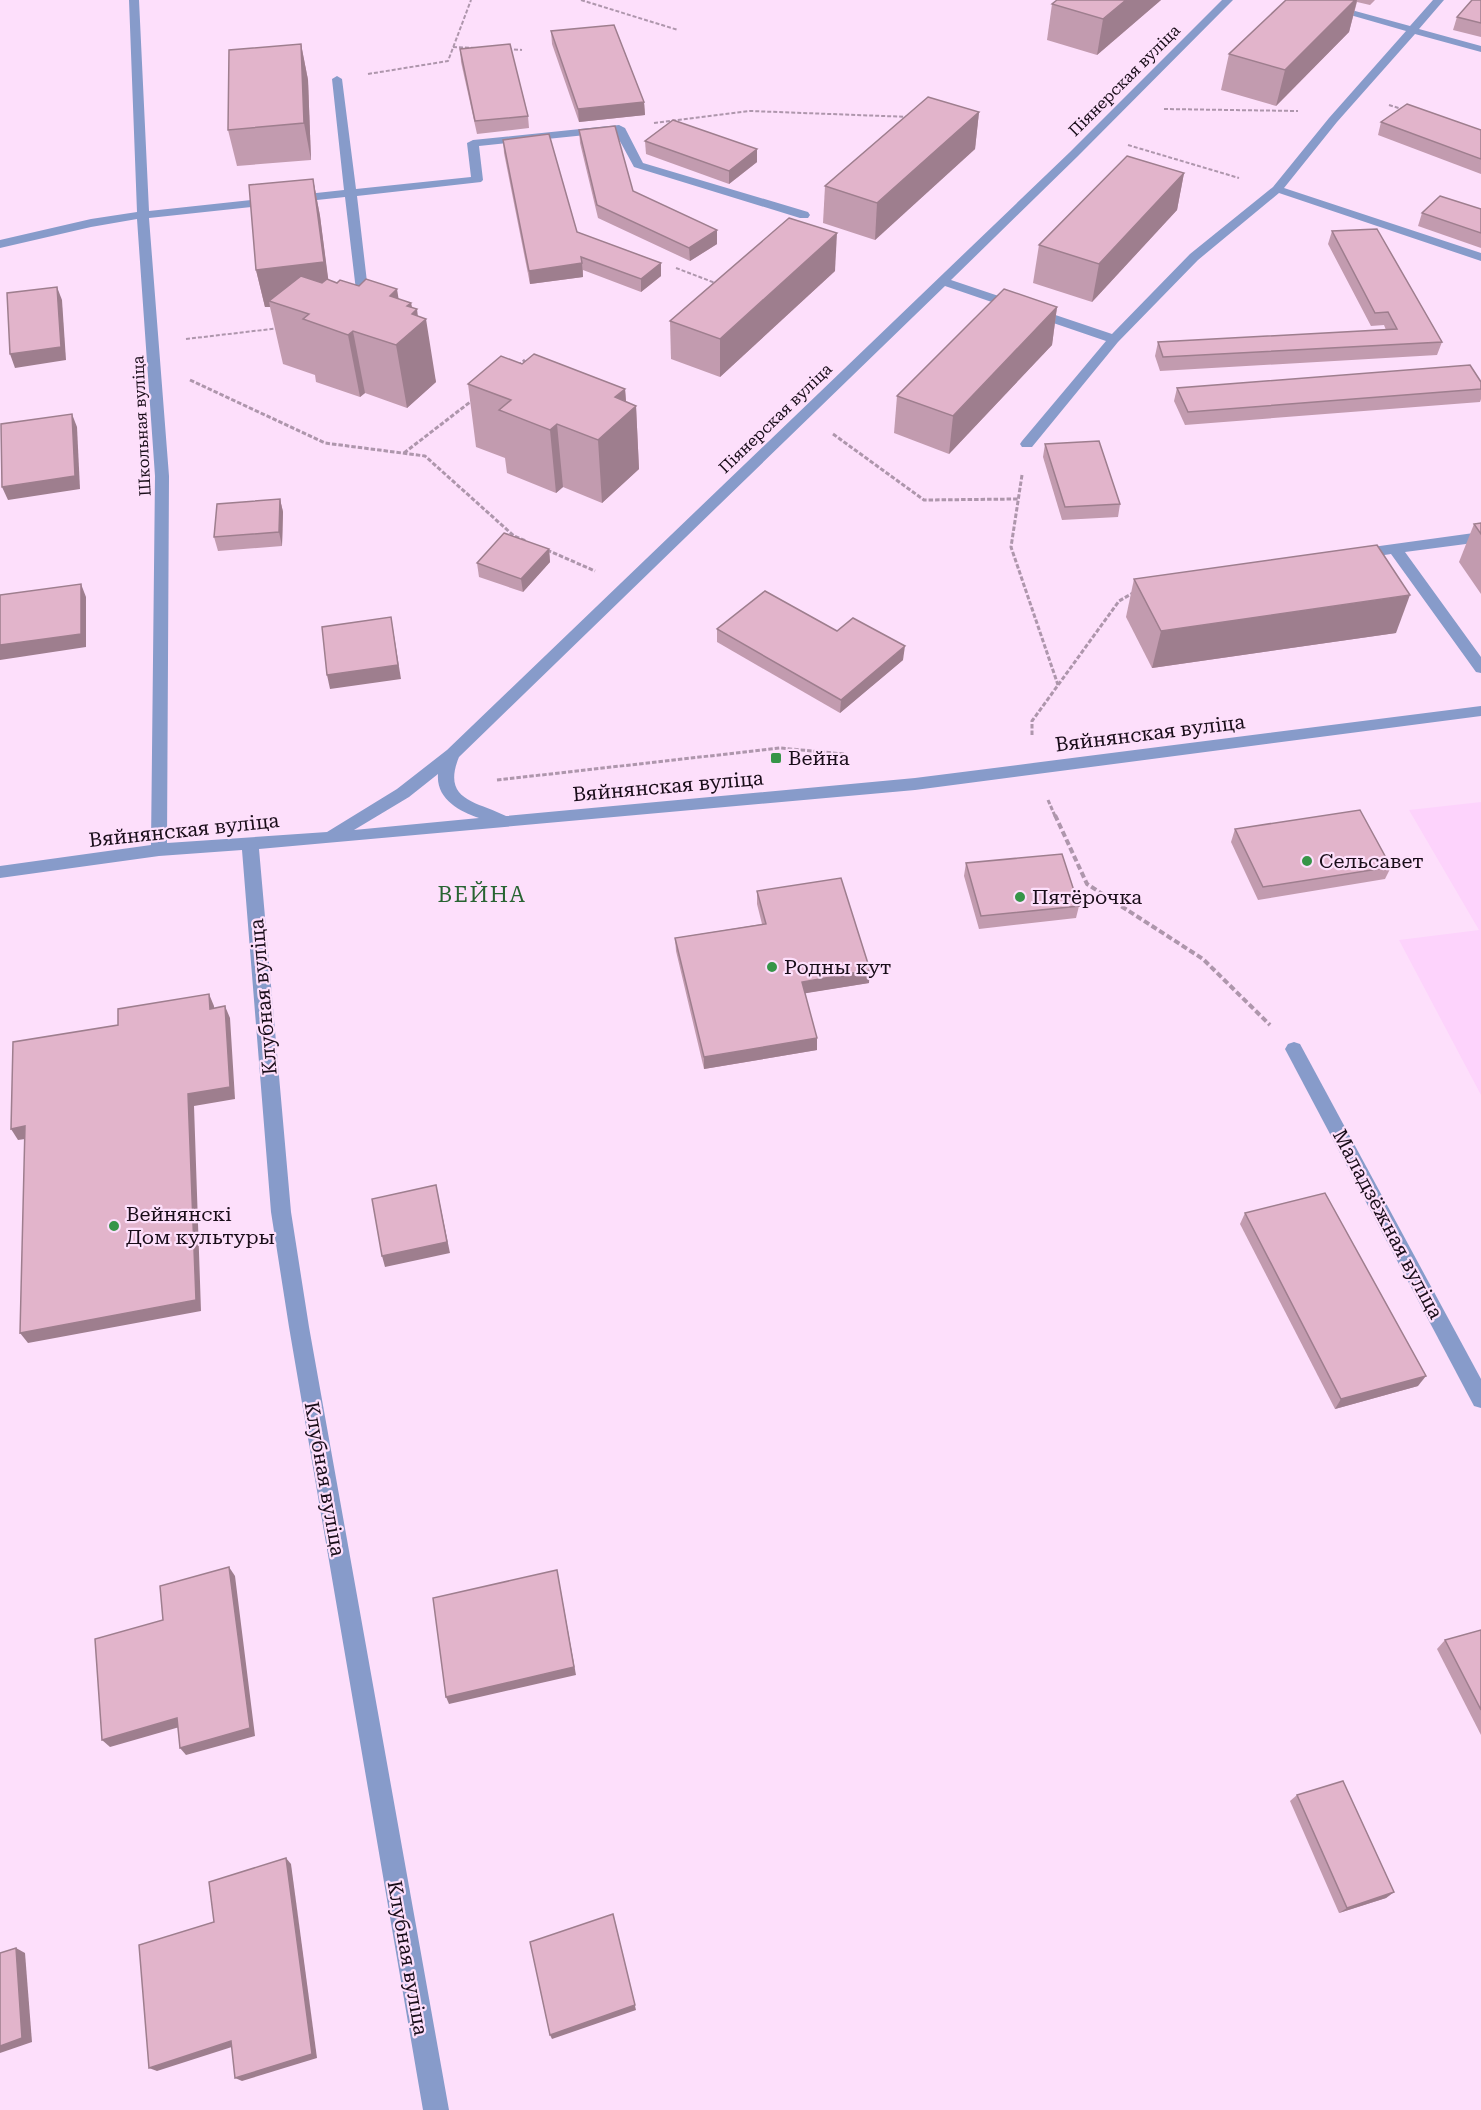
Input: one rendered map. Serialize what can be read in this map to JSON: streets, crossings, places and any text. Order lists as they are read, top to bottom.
{
  "streets": {
    "street": [
      "Піянерская вуліца",
      "Школьная вуліца",
      "Вяйнянская вуліца",
      "Клубная вуліца",
      "Маладзёжная вуліца"
    ]
  },
  "crossings": [
    ["Піянерская вуліца", "Вяйнянская вуліца"],
    ["Школьная вуліца", "Вяйнянская вуліца"],
    ["Вяйнянская вуліца", "Клубная вуліца"]
  ],
  "districts": ["ВЕЙНА"],
  "places": {
    "transit": ["Вейна"],
    "other": [
      "Сельсавет",
      "Пятёрочка",
      "Родны кут",
      "Вейнянскі Дом культуры"
    ]
  }
}
